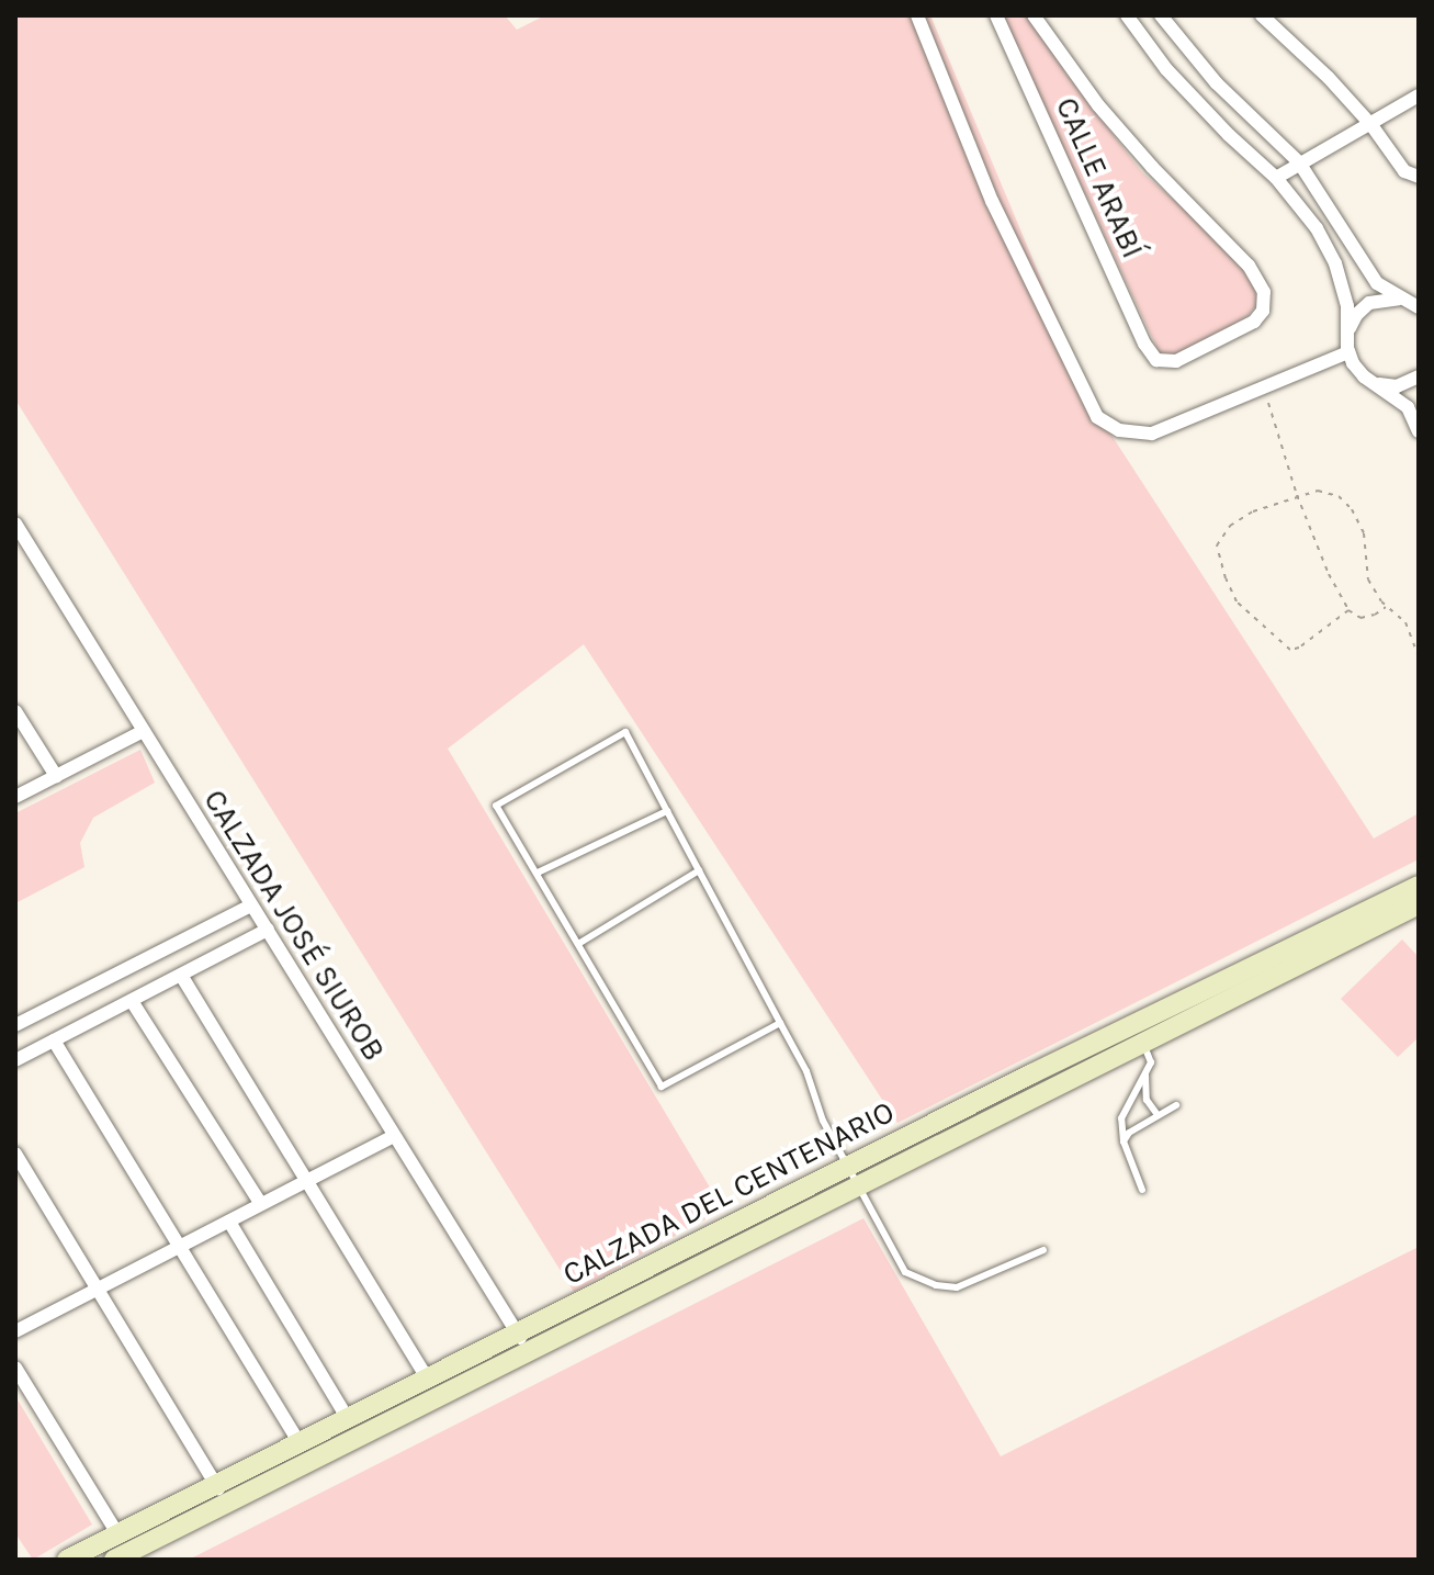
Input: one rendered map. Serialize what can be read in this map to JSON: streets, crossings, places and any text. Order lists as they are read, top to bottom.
{
  "streets": {
    "main road": ["CALZADA DEL CENTENARIO"],
    "street": ["CALLE ARABÍ", "CALZADA JOSÉ SIUROB"]
  },
  "crossings": [
    ["CALZADA JOSÉ SIUROB", "CALZADA DEL CENTENARIO"]
  ]
}
